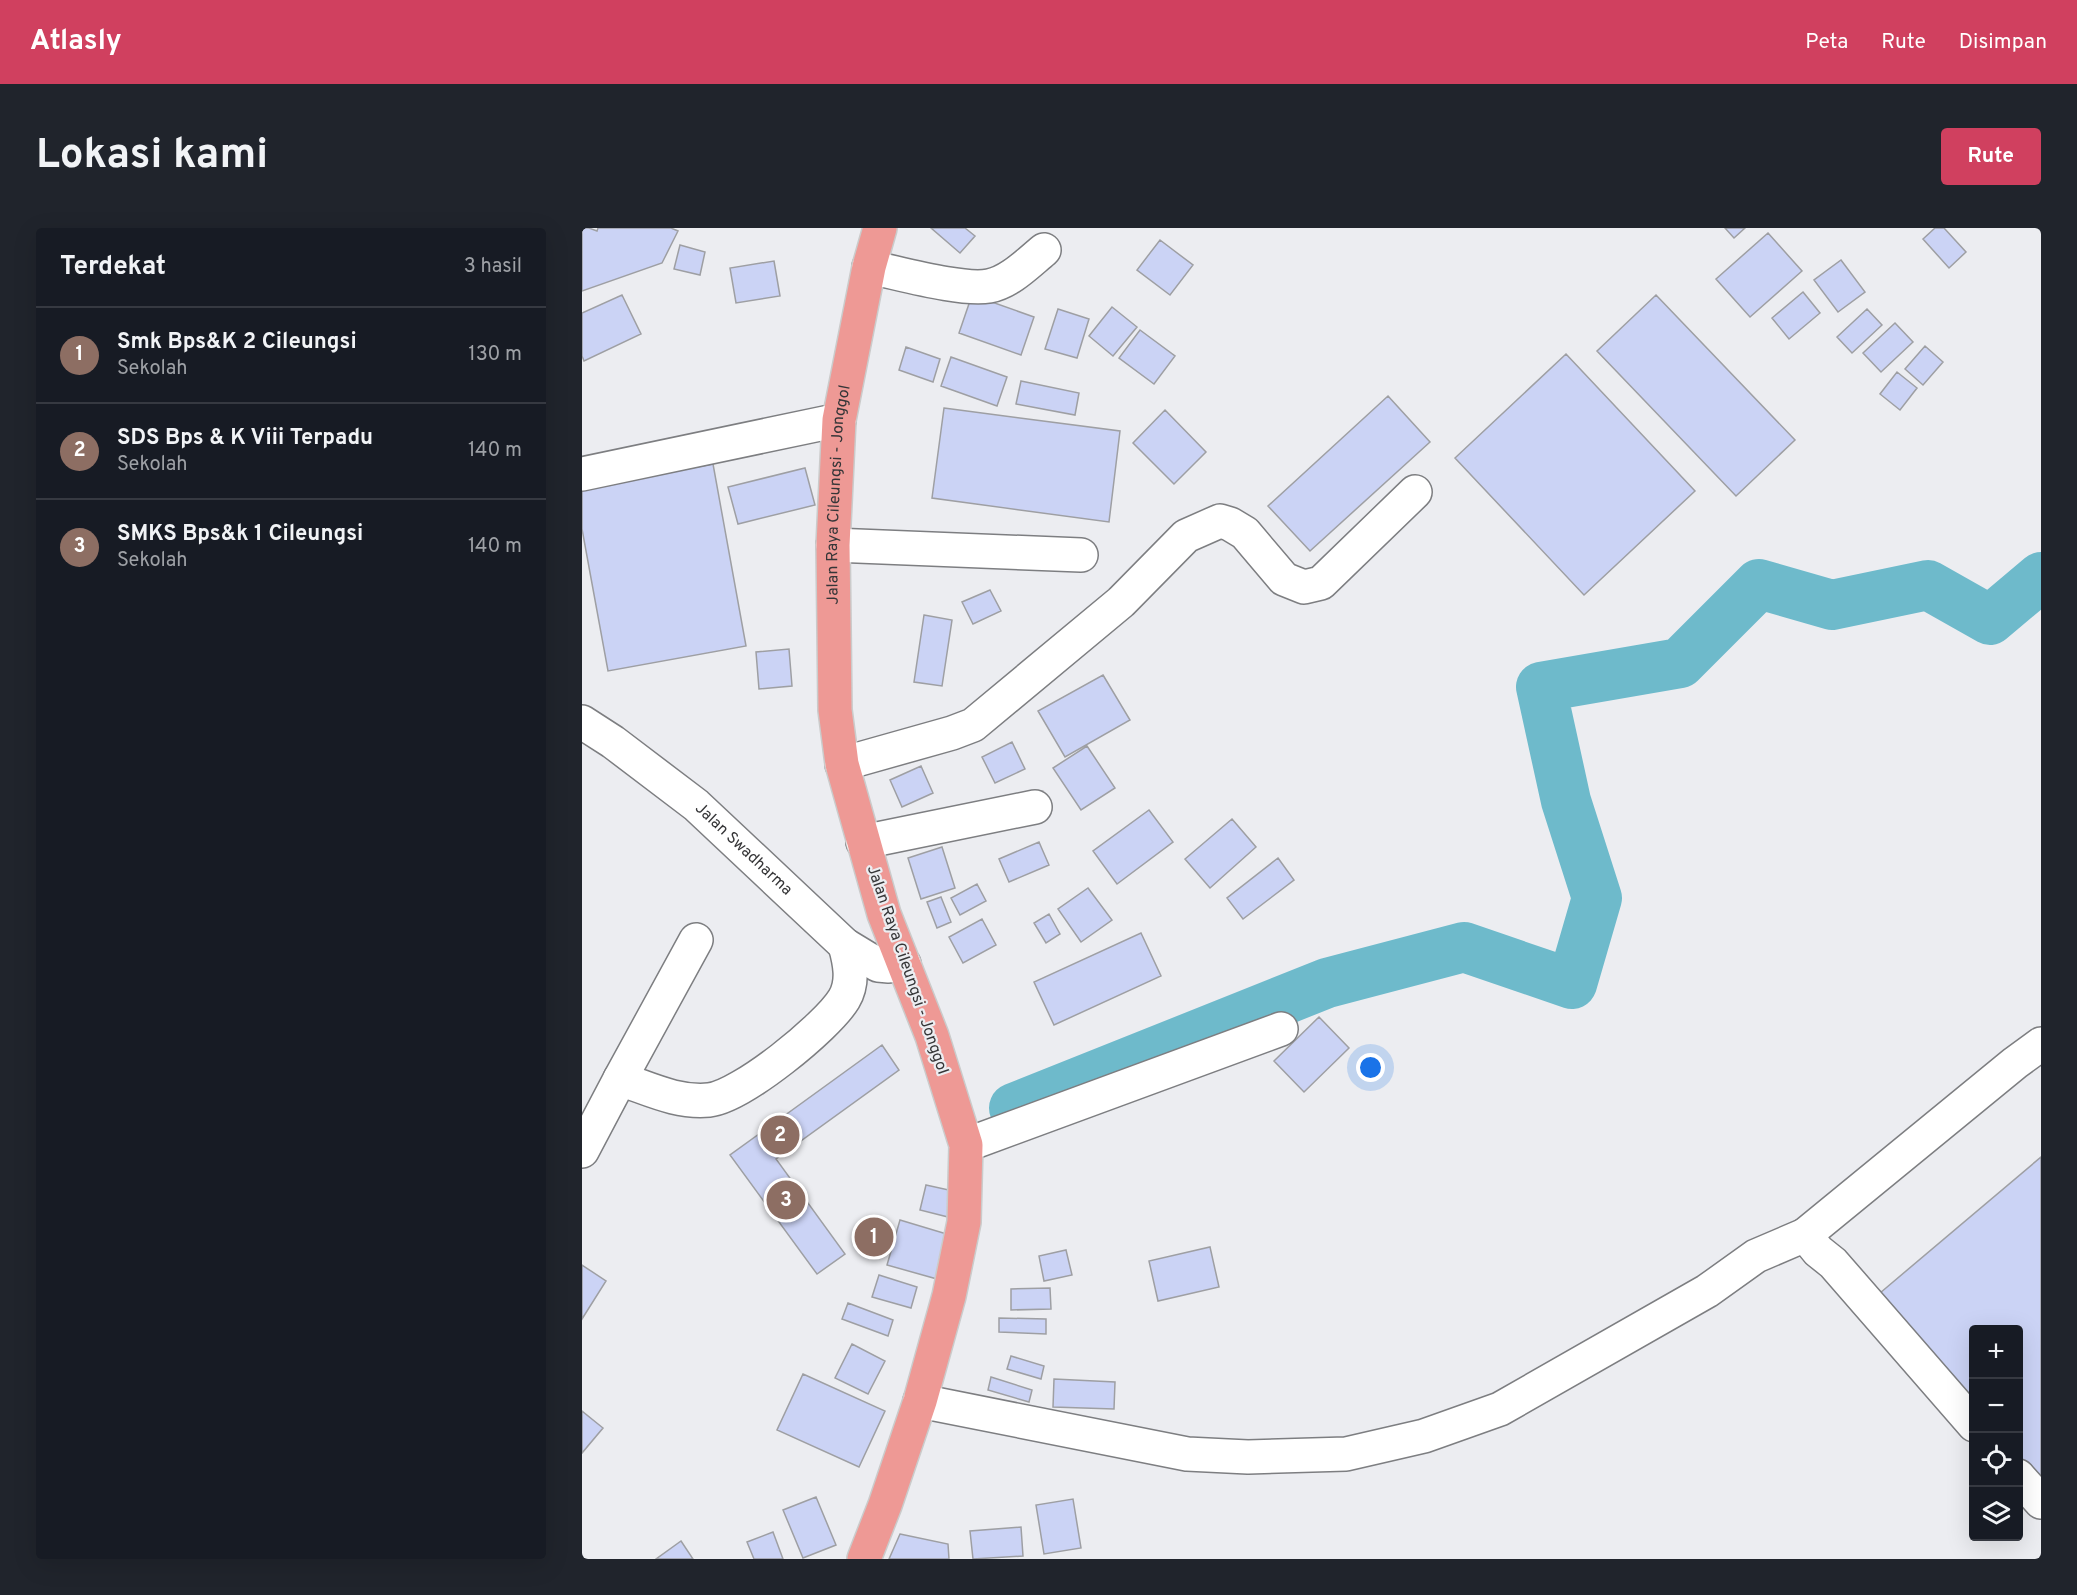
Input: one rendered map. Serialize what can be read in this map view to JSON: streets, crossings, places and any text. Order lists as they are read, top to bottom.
{
  "streets": {
    "main road": ["Jalan Raya Cileungsi - Jonggol"],
    "street": ["Jalan Swadharma"]
  },
  "crossings": [
    ["Jalan Raya Cileungsi - Jonggol", "Jalan Swadharma"]
  ],
  "page": {
    "header": "Atlasly",
    "nav": ["Peta", "Rute", "Disimpan"],
    "buttons": "Rute",
    "title": "Lokasi kami",
    "heading": ["Terdekat", "3 hasil"],
    "list": [
      {
        "mark": "1",
        "name": "Smk Bps&K 2 Cileungsi",
        "note": "Sekolah",
        "value": "130 m"
      },
      {
        "mark": "2",
        "name": "SDS Bps & K Viii Terpadu",
        "note": "Sekolah",
        "value": "140 m"
      },
      {
        "mark": "3",
        "name": "SMKS Bps&k 1 Cileungsi",
        "note": "Sekolah",
        "value": "140 m"
      }
    ],
    "pins": ["2", "3", "1"],
    "map_buttons": ["+", "−"]
  }
}
